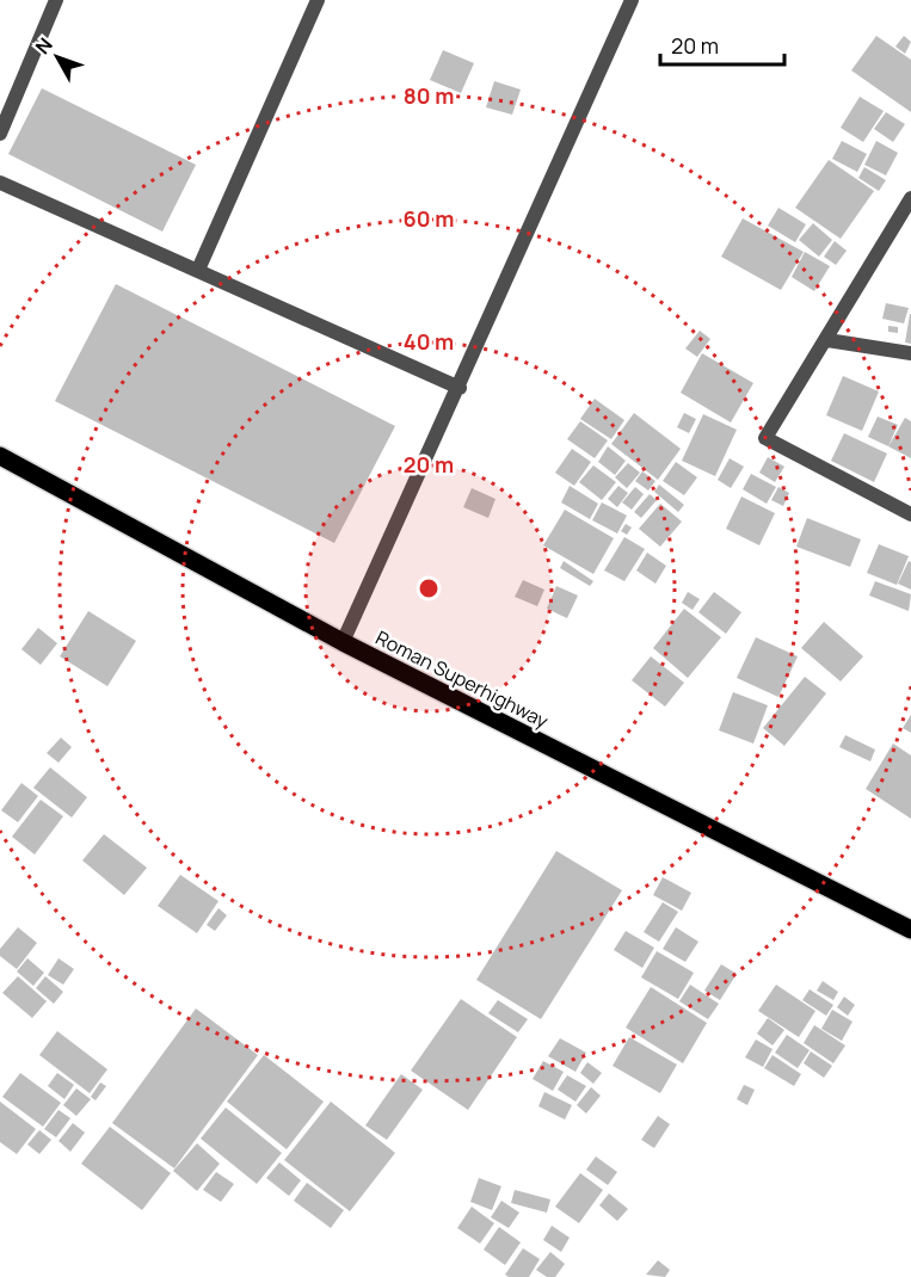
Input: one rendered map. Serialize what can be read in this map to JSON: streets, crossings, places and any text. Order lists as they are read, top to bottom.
{
  "streets": {
    "main road": ["Roman Superhighway"]
  },
  "scale_bar": "20 m",
  "north": "top left",
  "rings": [
    "80 m",
    "60 m",
    "40 m",
    "20 m"
  ]
}
